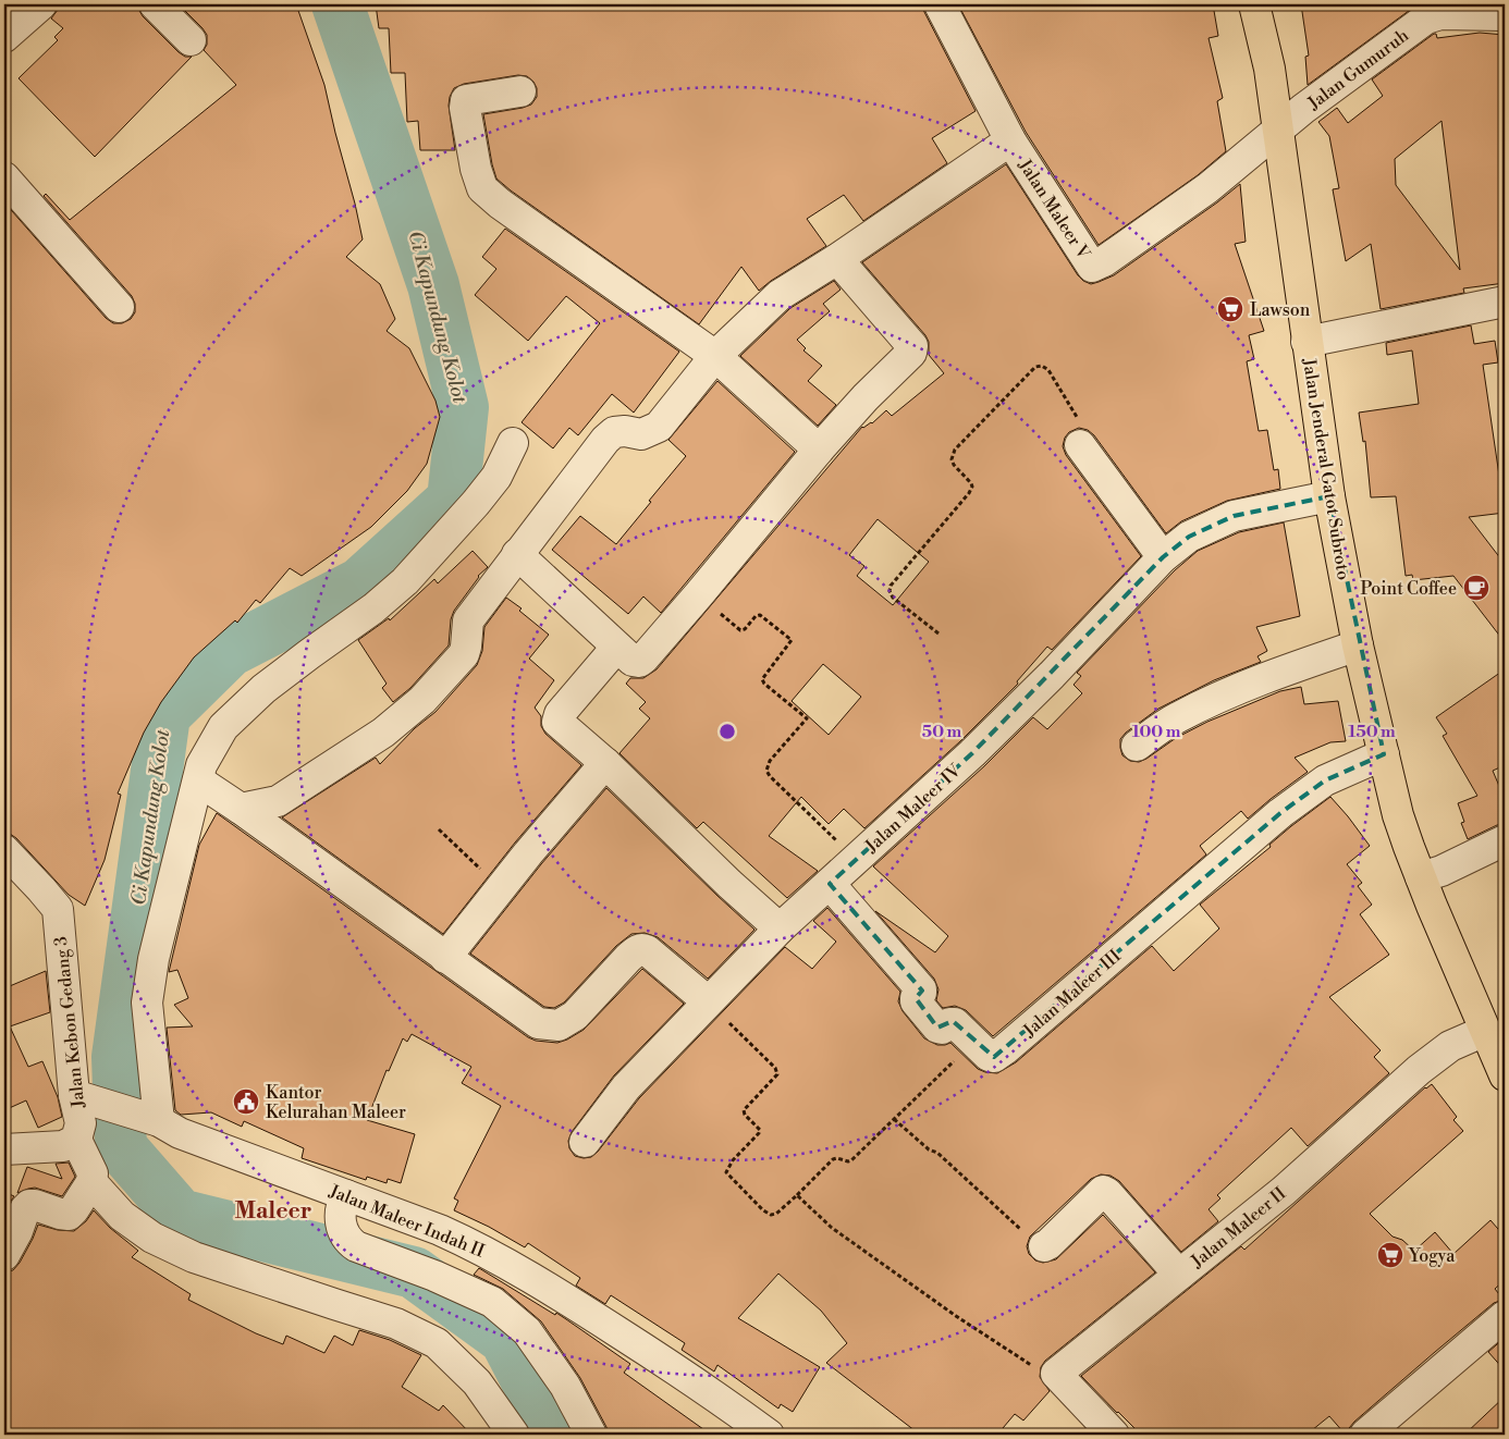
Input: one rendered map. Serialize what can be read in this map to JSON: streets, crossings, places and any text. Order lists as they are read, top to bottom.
{
  "streets": {
    "main road": ["Jalan Jenderal Gatot Subroto"],
    "street": [
      "Jalan Gumuruh",
      "Jalan Maleer V",
      "Jalan Maleer IV",
      "Jalan Maleer III",
      "Jalan Kebon Gedang 3",
      "Jalan Maleer Indah II",
      "Jalan Maleer II"
    ]
  },
  "crossings": [
    ["Jalan Gumuruh", "Jalan Maleer V"],
    ["Jalan Gumuruh", "Jalan Jenderal Gatot Subroto"],
    ["Jalan Maleer V", "Jalan Jenderal Gatot Subroto"],
    ["Jalan Jenderal Gatot Subroto", "Jalan Maleer IV"],
    ["Jalan Jenderal Gatot Subroto", "Jalan Maleer III"],
    ["Jalan Jenderal Gatot Subroto", "Jalan Maleer II"],
    ["Jalan Maleer IV", "Jalan Maleer III"],
    ["Jalan Kebon Gedang 3", "Jalan Maleer Indah II"]
  ],
  "districts": ["Maleer"],
  "water": ["Ci Kapundung Kolot"],
  "places": {
    "supermarket": ["Lawson", "Yogya"],
    "cafe": ["Point Coffee"],
    "public building": ["Kantor Kelurahan Maleer"]
  },
  "rings": ["50 m", "100 m", "150 m"]
}
